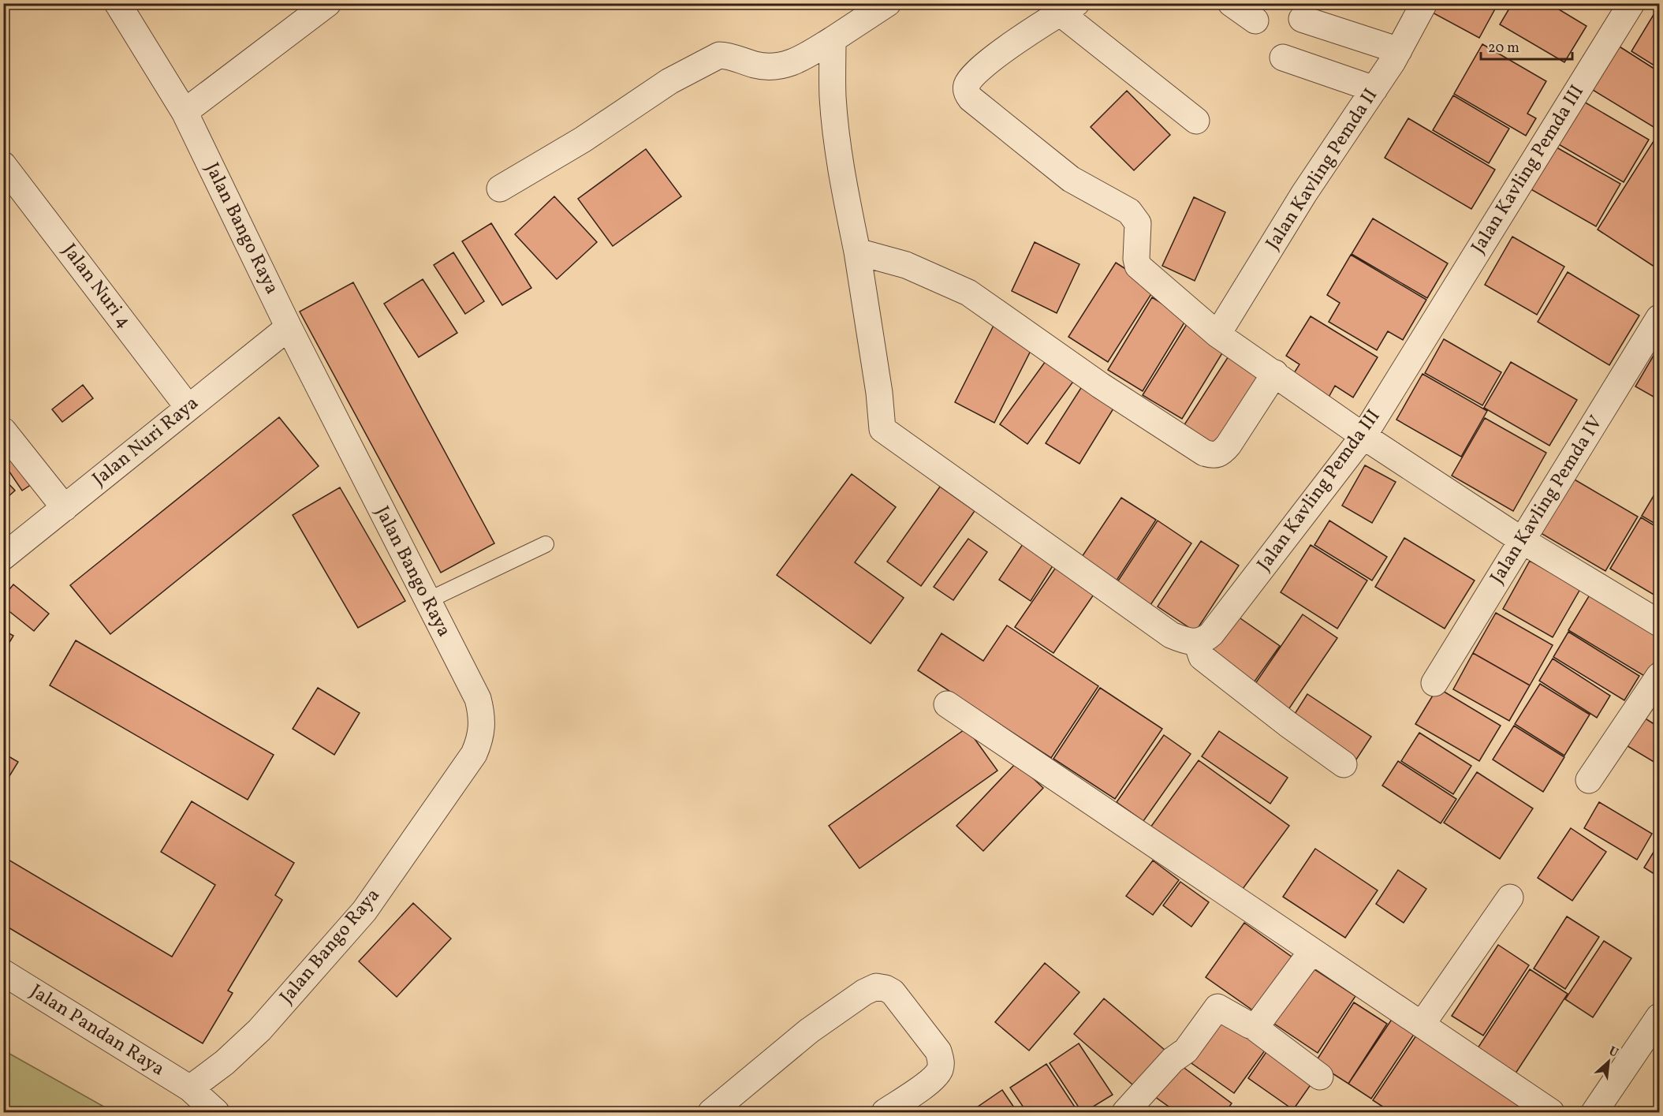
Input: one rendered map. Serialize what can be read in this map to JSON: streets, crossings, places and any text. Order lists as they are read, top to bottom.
{
  "streets": {
    "street": [
      "Jalan Kavling Pemda II",
      "Jalan Kavling Pemda III",
      "Jalan Bango Raya",
      "Jalan Nuri 4",
      "Jalan Nuri Raya",
      "Jalan Kavling Pemda IV",
      "Jalan Pandan Raya"
    ]
  },
  "crossings": [
    ["Jalan Bango Raya", "Jalan Nuri Raya"],
    ["Jalan Bango Raya", "Jalan Pandan Raya"],
    ["Jalan Nuri 4", "Jalan Nuri Raya"]
  ],
  "scale_bar": "20 m",
  "north": "top right"
}
